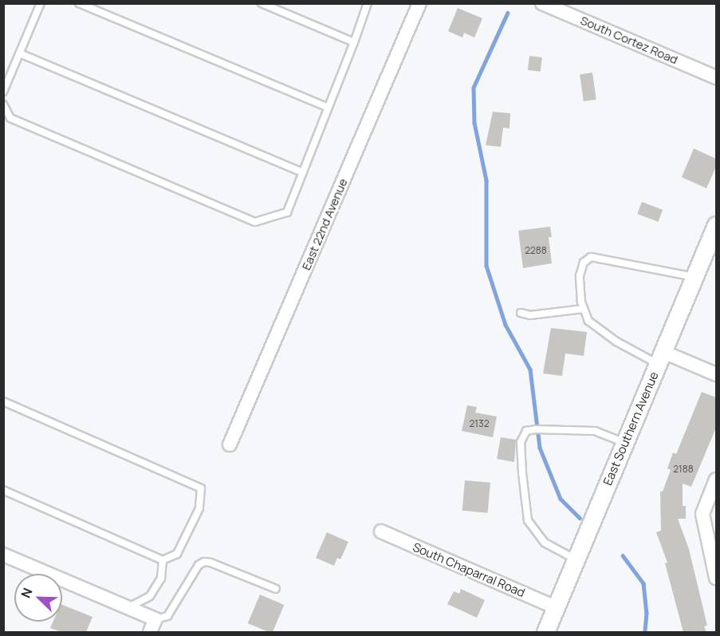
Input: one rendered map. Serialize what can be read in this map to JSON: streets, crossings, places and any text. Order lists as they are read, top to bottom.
{
  "streets": {
    "street": [
      "South Cortez Road",
      "East 22nd Avenue",
      "East Southern Avenue",
      "South Chaparral Road"
    ]
  },
  "crossings": [
    ["East Southern Avenue", "South Chaparral Road"]
  ],
  "house_numbers": ["2288", "2132", "2188"],
  "north": "top left"
}
